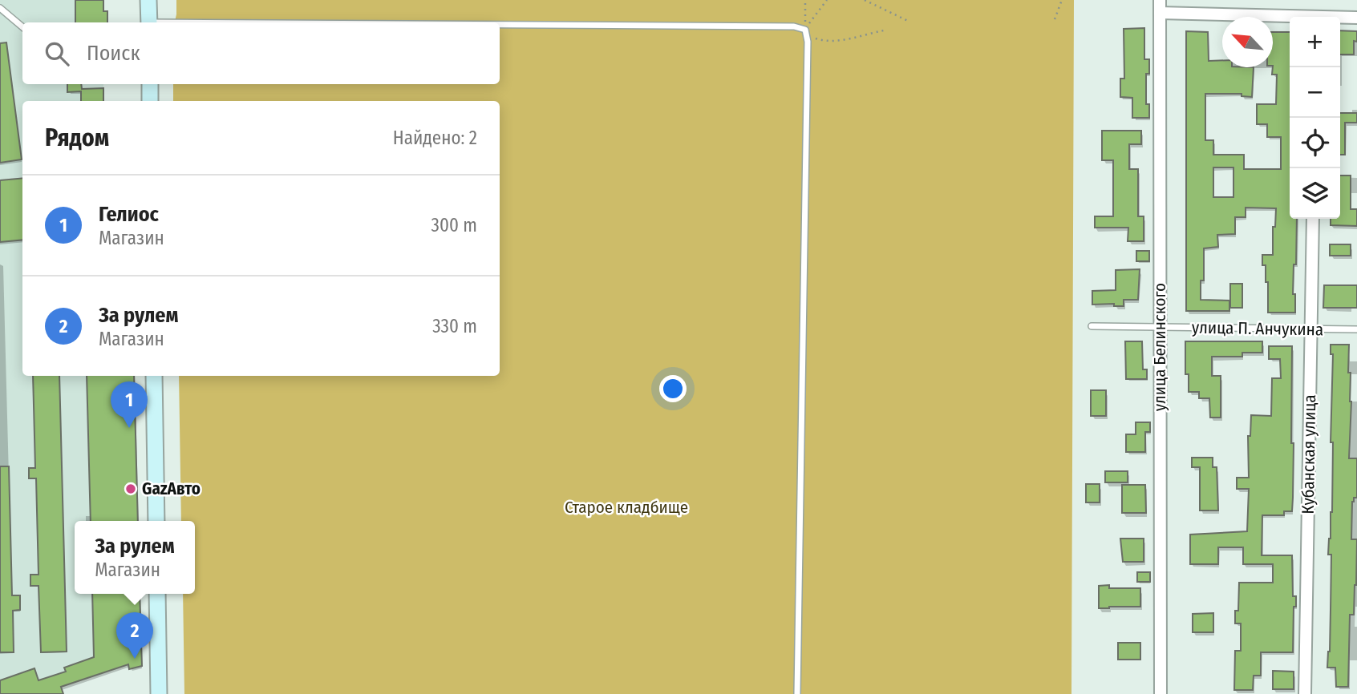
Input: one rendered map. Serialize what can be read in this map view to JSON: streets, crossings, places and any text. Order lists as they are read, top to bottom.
{
  "streets": {
    "street": ["улица Белинского", "Кубанская улица"],
    "lane": ["улица П. Анчукина"]
  },
  "crossings": [
    ["улица П. Анчукина", "улица Белинского"],
    ["улица П. Анчукина", "Кубанская улица"]
  ],
  "parks": ["Старое кладбище"],
  "places": ["GazАвто"],
  "north": "top left",
  "page": {
    "map_buttons": ["+", "−"],
    "search": "Поиск",
    "heading": ["Рядом", "Найдено: 2"],
    "list": [
      {
        "mark": "1",
        "name": "Гелиос",
        "note": "Магазин",
        "value": "300 m"
      },
      {
        "mark": "2",
        "name": "За рулем",
        "note": "Магазин",
        "value": "330 m"
      }
    ],
    "pins": ["1", "2"],
    "popup": ["За рулем", "Магазин"]
  }
}
